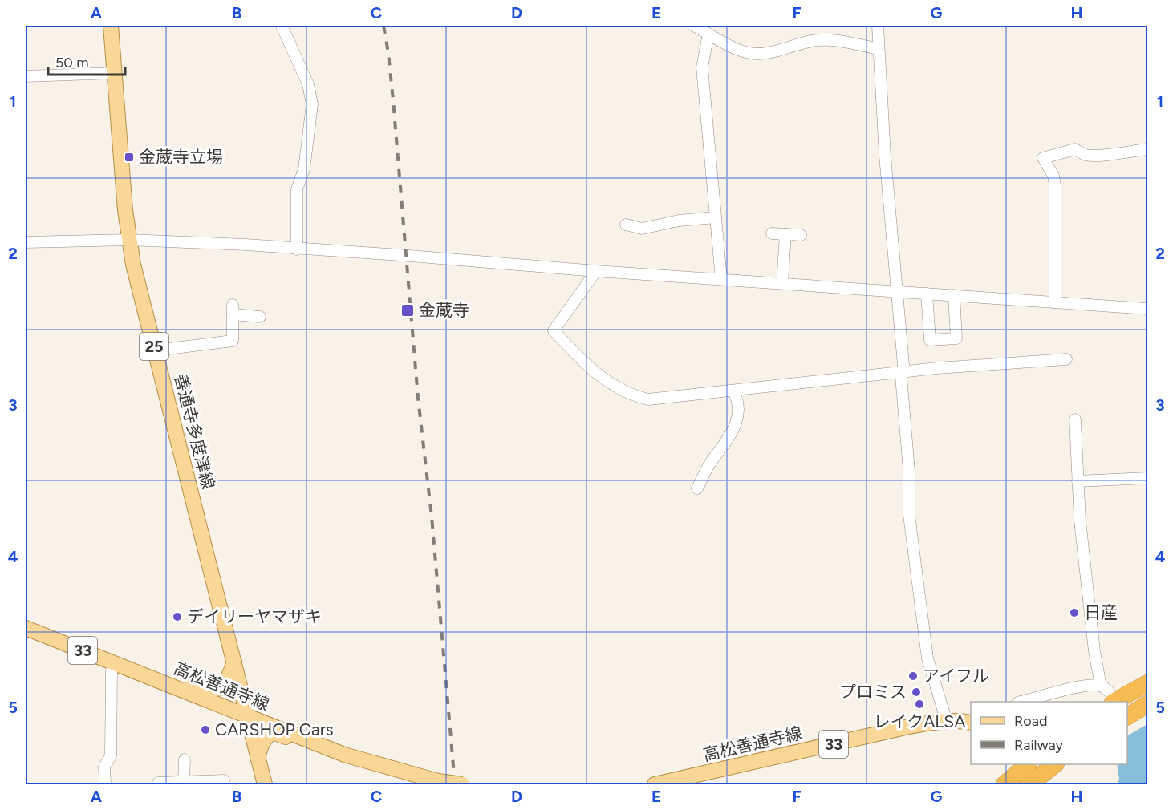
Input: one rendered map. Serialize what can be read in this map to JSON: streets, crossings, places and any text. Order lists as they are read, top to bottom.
{
  "streets": {
    "main road": [
      "25",
      "善通寺多度津線",
      "33",
      "高松善通寺線"
    ]
  },
  "crossings": [
    ["善通寺多度津線", "高松善通寺線"]
  ],
  "places": {
    "transit": ["金蔵寺立場", "金蔵寺"],
    "other": [
      "日産",
      "デイリーヤマザキ",
      "アイフル",
      "プロミス",
      "レイクALSA",
      "CARSHOP Cars"
    ]
  },
  "legend": ["Road", "Railway"],
  "scale_bar": "50 m",
  "grid": {
    "columns": [
      "A",
      "B",
      "C",
      "D",
      "E",
      "F",
      "G",
      "H"
    ],
    "rows": [
      "1",
      "2",
      "3",
      "4",
      "5"
    ]
  }
}
